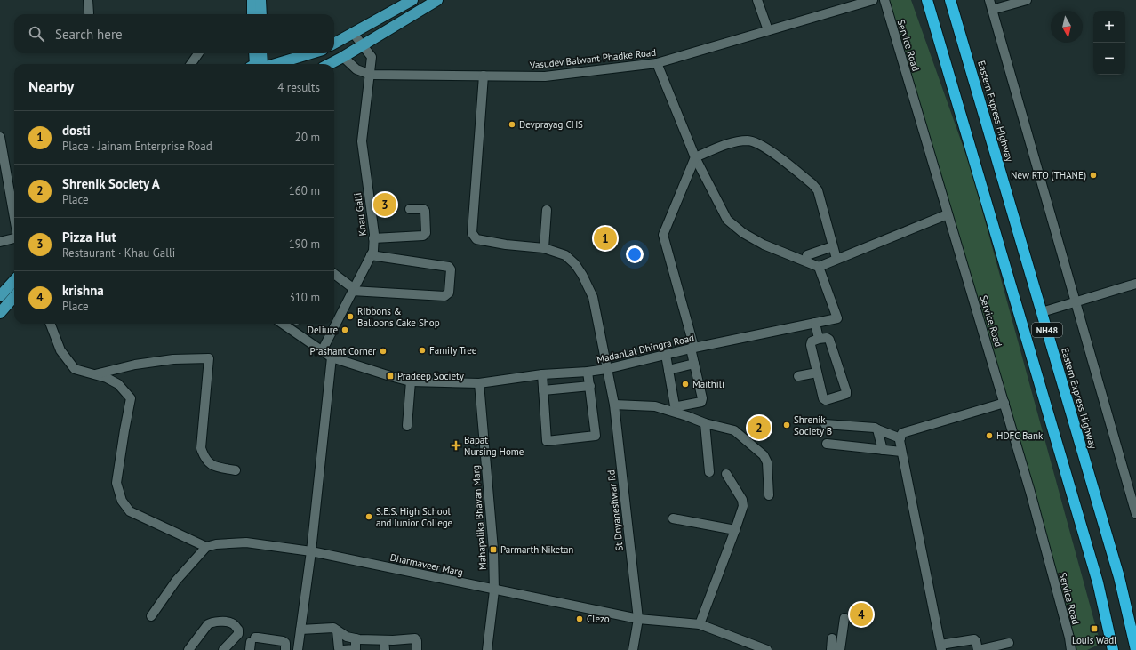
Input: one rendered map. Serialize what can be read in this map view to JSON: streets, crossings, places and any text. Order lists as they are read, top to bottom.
{
  "streets": {
    "highway": ["Eastern Express Highway", "NH48"],
    "street": [
      "Service Road",
      "Vasudev Balwant Phadke Road",
      "Khau Galli",
      "MadanLal Dhingra Road",
      "St Dnyaneshwar Rd",
      "Mahapalika Bhavan Marg",
      "Dharmaveer Marg"
    ]
  },
  "crossings": [
    ["Vasudev Balwant Phadke Road", "Khau Galli"],
    ["Vasudev Balwant Phadke Road", "St Dnyaneshwar Rd"],
    ["Khau Galli", "MadanLal Dhingra Road"],
    ["MadanLal Dhingra Road", "St Dnyaneshwar Rd"],
    ["MadanLal Dhingra Road", "Mahapalika Bhavan Marg"],
    ["St Dnyaneshwar Rd", "Dharmaveer Marg"],
    ["Mahapalika Bhavan Marg", "Dharmaveer Marg"]
  ],
  "places": {
    "other": [
      "Devprayag CHS",
      "New RTO (THANE)",
      "Ribbons & Balloons Cake Shop",
      "Deliure",
      "Family Tree",
      "Prashant Corner",
      "Maithili",
      "Shrenik Society B",
      "HDFC Bank",
      "S.E.S. High School and Junior College",
      "Clezo"
    ],
    "transit": ["Pradeep Society", "Parmarth Niketan", "Louis Wadi"],
    "health": ["Bapat Nursing Home"]
  },
  "north": "bottom",
  "page": {
    "map_buttons": ["+", "−"],
    "search": "Search here",
    "heading": ["Nearby", "4 results"],
    "list": [
      {
        "mark": "1",
        "name": "dosti",
        "note": "Place · Jainam Enterprise Road",
        "value": "20 m"
      },
      {
        "mark": "2",
        "name": "Shrenik Society A",
        "note": "Place",
        "value": "160 m"
      },
      {
        "mark": "3",
        "name": "Pizza Hut",
        "note": "Restaurant · Khau Galli",
        "value": "190 m"
      },
      {
        "mark": "4",
        "name": "krishna",
        "note": "Place",
        "value": "310 m"
      }
    ],
    "pins": [
      "3",
      "1",
      "2",
      "4"
    ]
  }
}
